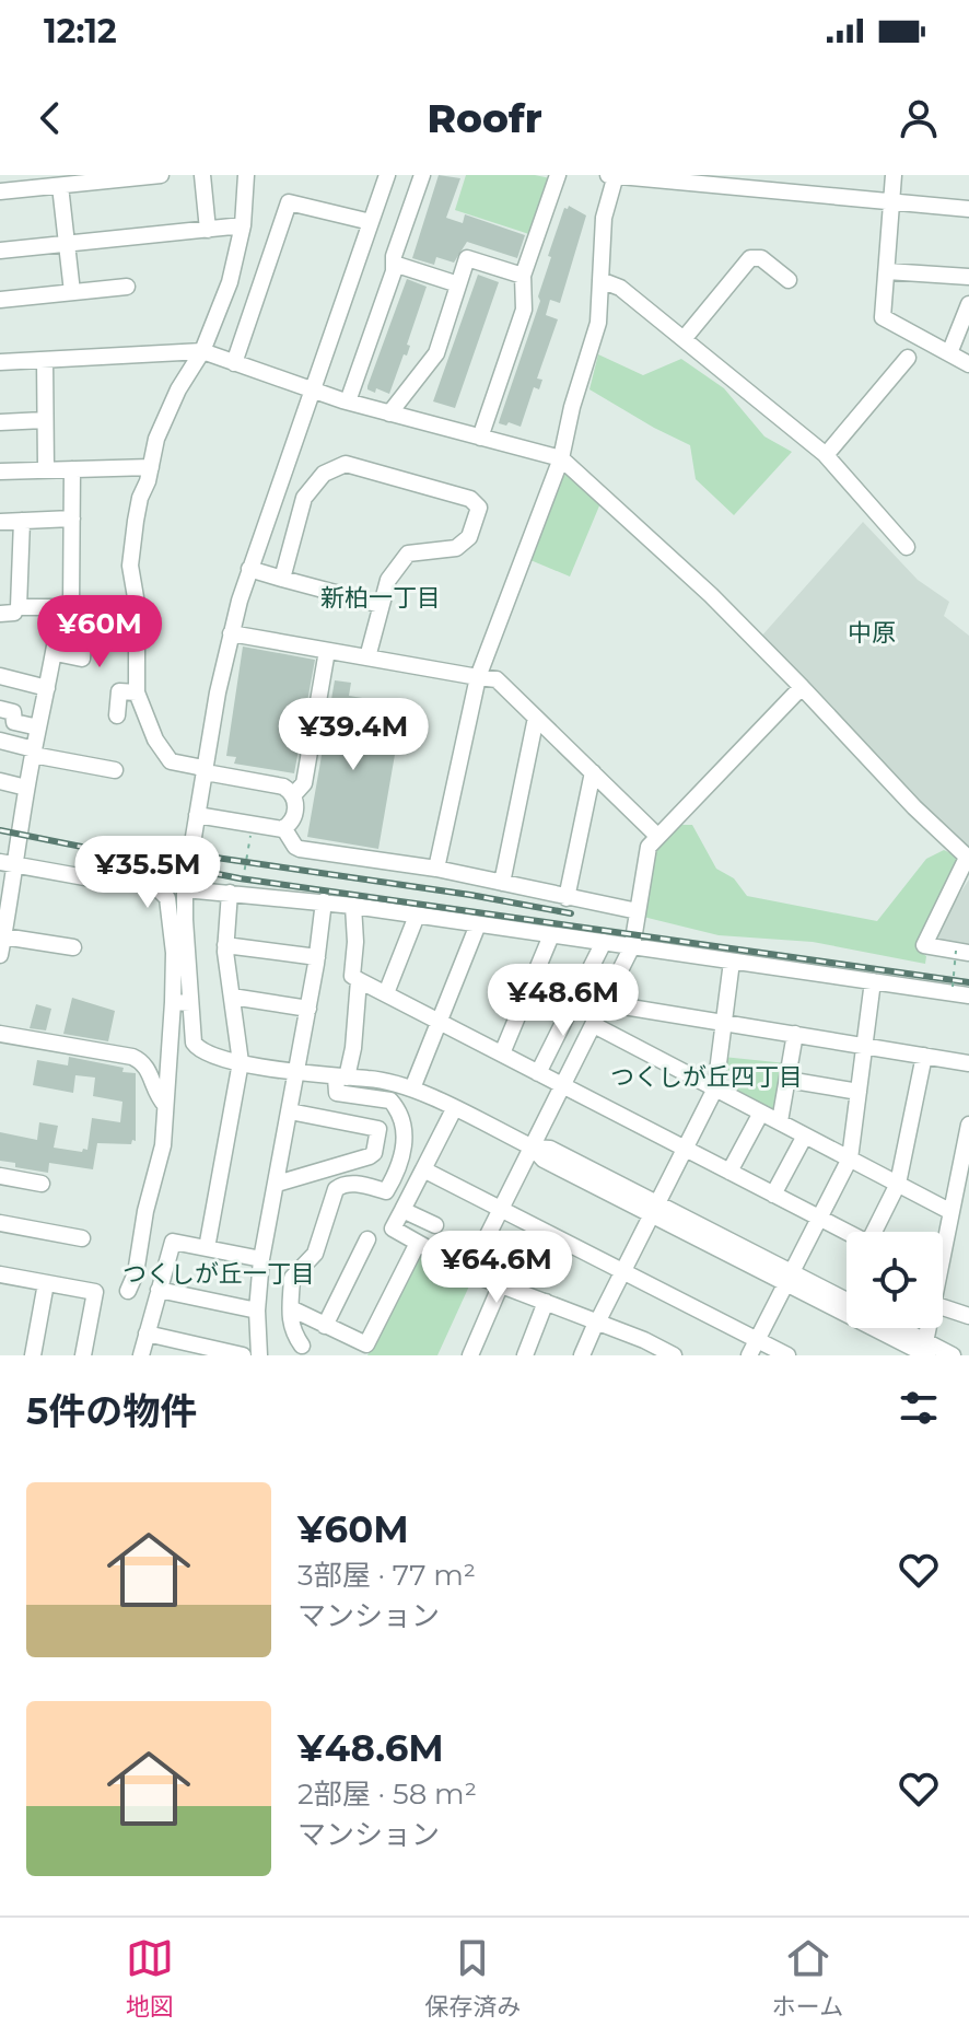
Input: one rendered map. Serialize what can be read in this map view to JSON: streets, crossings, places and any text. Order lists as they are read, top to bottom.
{
  "districts": [
    "新柏一丁目",
    "中原",
    "つくしが丘四丁目",
    "つくしが丘一丁目"
  ],
  "page": {
    "status": "12:12",
    "header": "Roofr",
    "price": [
      "¥60M",
      "¥39.4M",
      "¥35.5M",
      "¥48.6M",
      "¥64.6M"
    ],
    "heading": "5件の物件",
    "list": [
      {
        "name": "¥60M",
        "note": "3部屋 · 77 m² · マンション"
      },
      {
        "name": "¥48.6M",
        "note": "2部屋 · 58 m² · マンション"
      }
    ],
    "tabs": ["地図", "保存済み", "ホーム"]
  }
}
